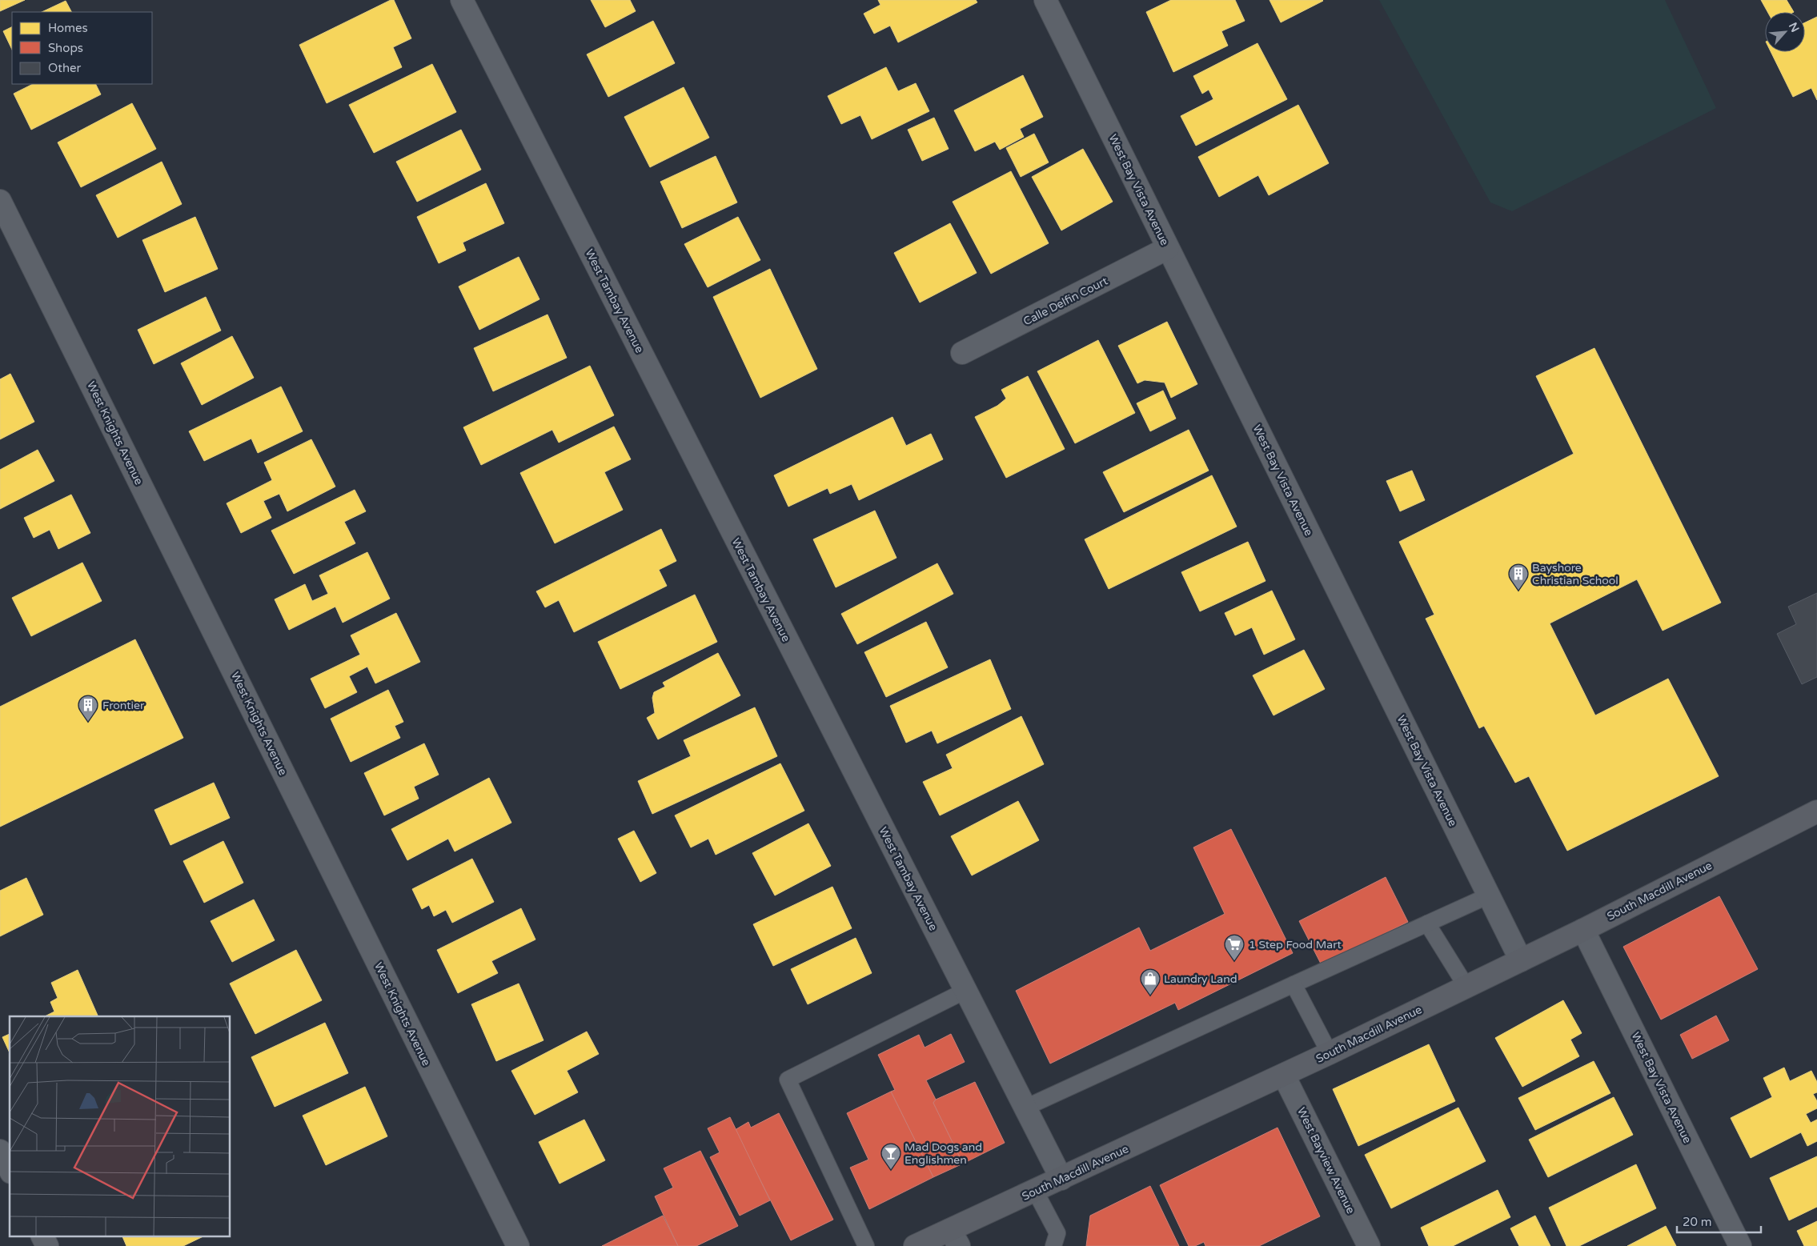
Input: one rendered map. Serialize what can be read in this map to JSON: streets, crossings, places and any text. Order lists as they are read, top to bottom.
{
  "streets": {
    "street": [
      "West Bay Vista Avenue",
      "West Tambay Avenue",
      "Calle Delfin Court",
      "West Knights Avenue",
      "South Macdill Avenue",
      "West Bayview Avenue"
    ]
  },
  "crossings": [
    ["West Bay Vista Avenue", "Calle Delfin Court"],
    ["West Bay Vista Avenue", "South Macdill Avenue"],
    ["West Tambay Avenue", "South Macdill Avenue"],
    ["South Macdill Avenue", "West Bayview Avenue"]
  ],
  "places": {
    "building": ["Bayshore Christian School", "Frontier"],
    "supermarket": ["1 Step Food Mart"],
    "shop": ["Laundry Land"],
    "bar": ["Mad Dogs and Englishmen"]
  },
  "legend": ["Homes", "Shops", "Other"],
  "scale_bar": "20 m",
  "north": "top right"
}
